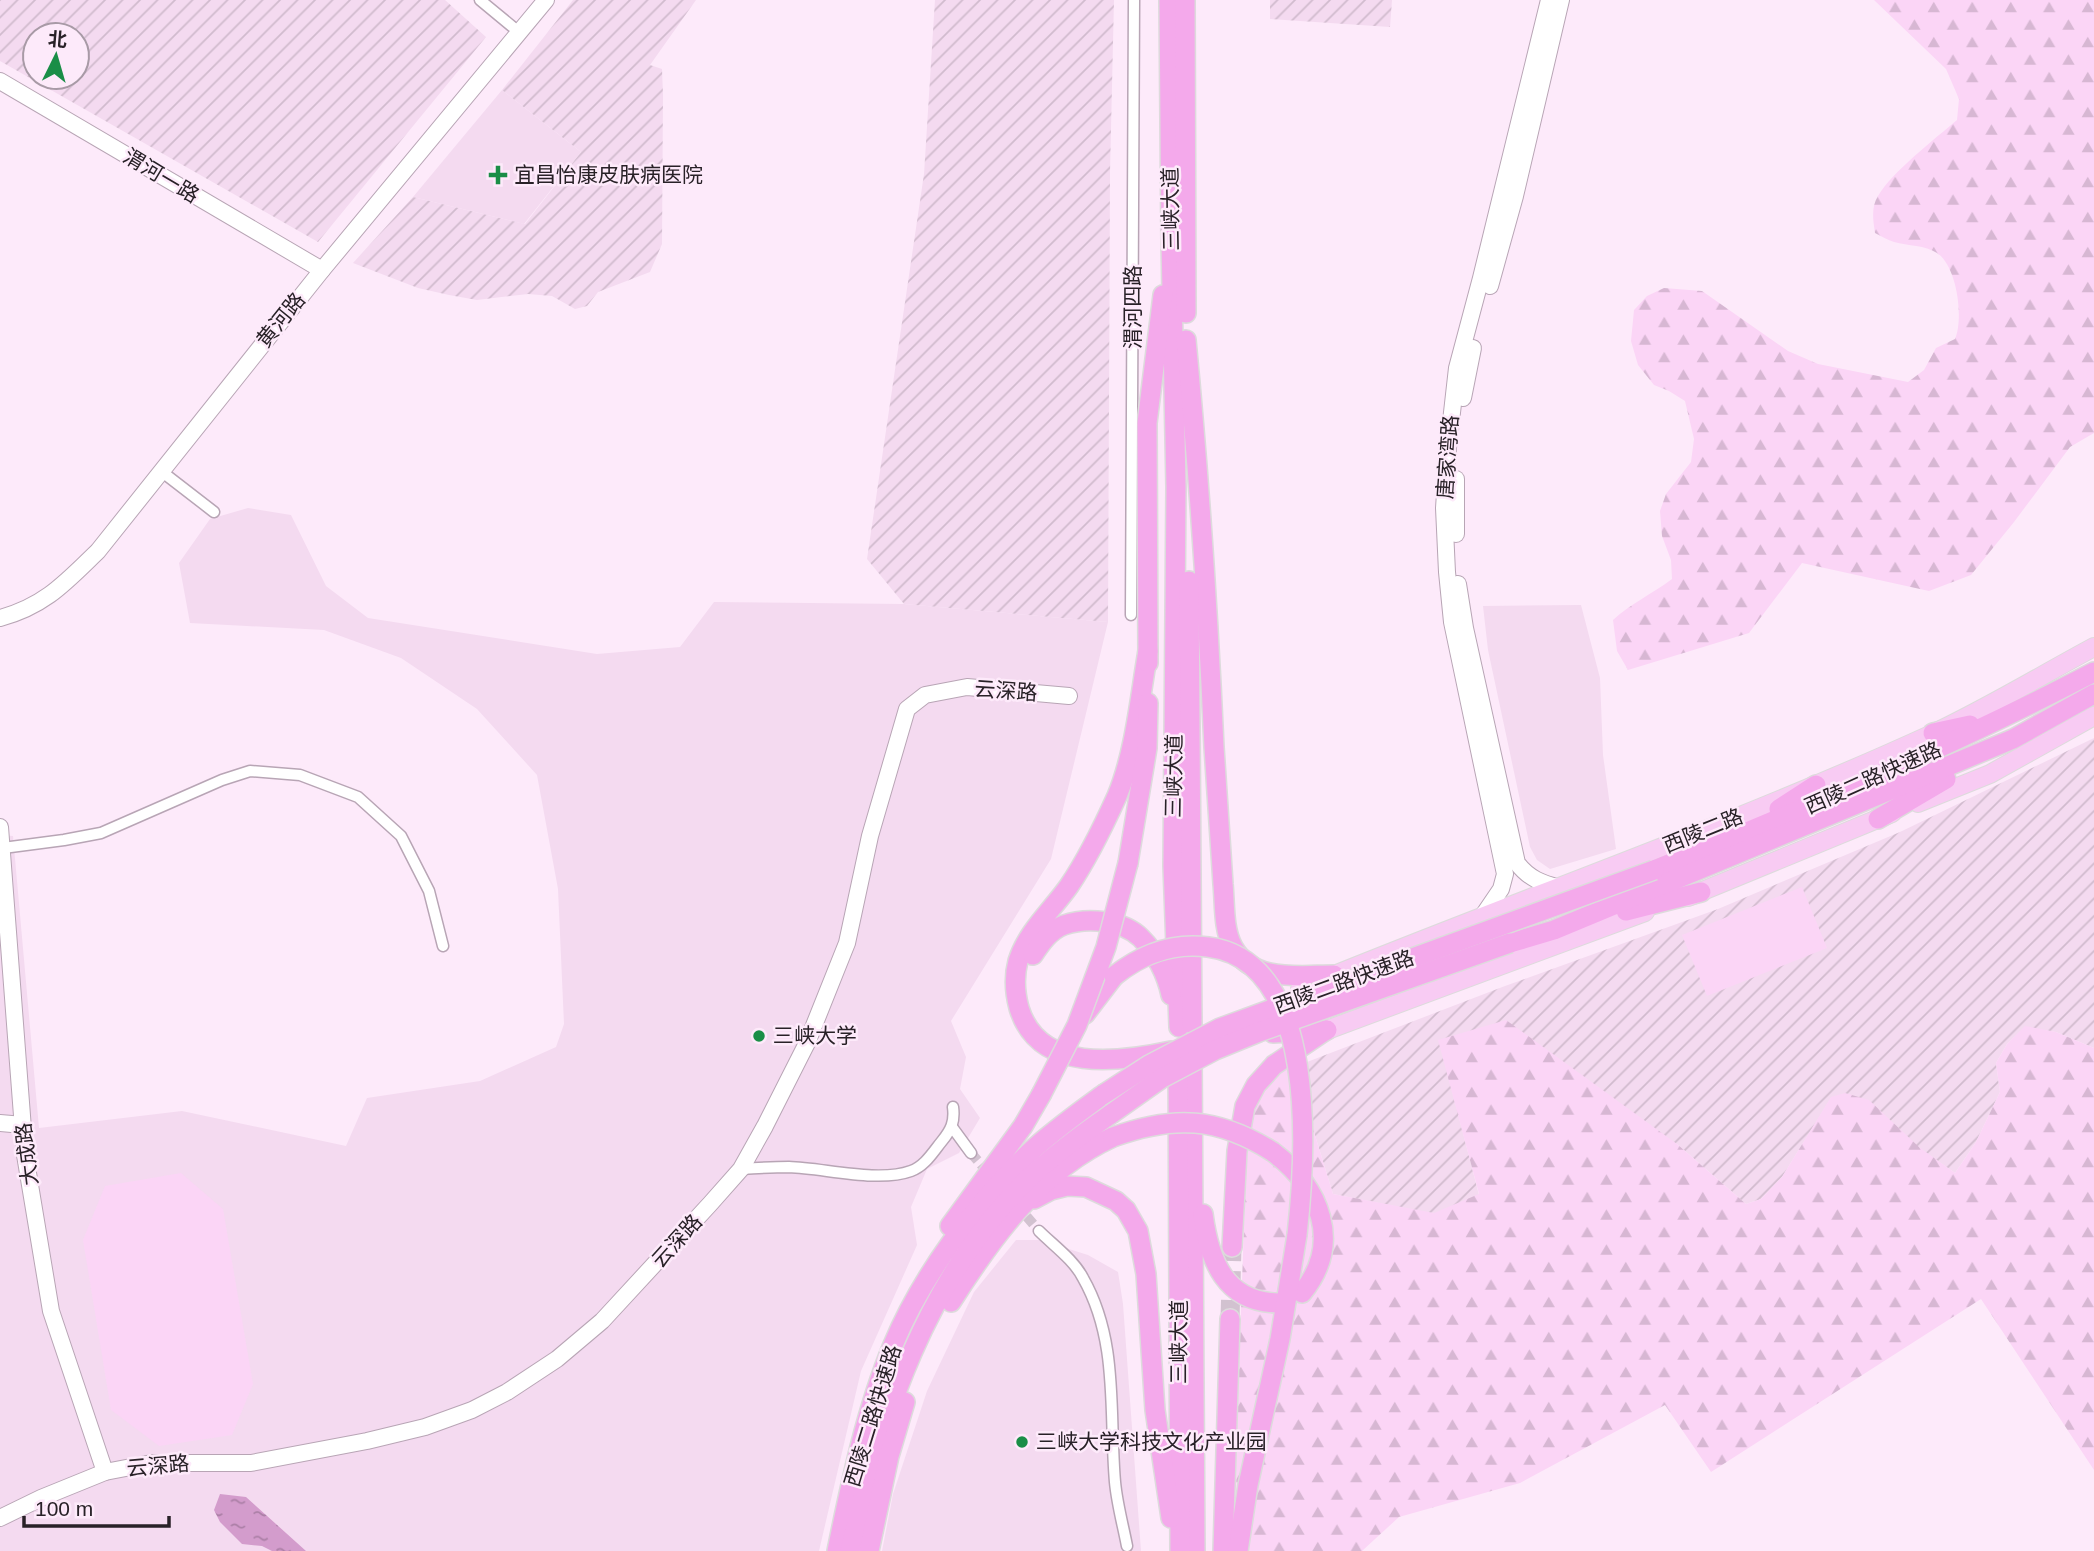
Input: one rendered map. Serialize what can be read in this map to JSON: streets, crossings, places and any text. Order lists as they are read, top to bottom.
{
  "streets": {
    "highway": ["三峡大道", "西陵二路快速路"],
    "main road": [
      "渭河一路",
      "黄河路",
      "唐家湾路",
      "云深路",
      "西陵二路",
      "大成路"
    ],
    "street": ["渭河四路"]
  },
  "crossings": [
    ["渭河一路", "黄河路"],
    ["唐家湾路", "西陵二路"],
    ["云深路", "大成路"]
  ],
  "places": {
    "health": ["宜昌怡康皮肤病医院"],
    "other": ["三峡大学", "三峡大学科技文化产业园"]
  },
  "scale_bar": "100 m",
  "north": "top"
}
